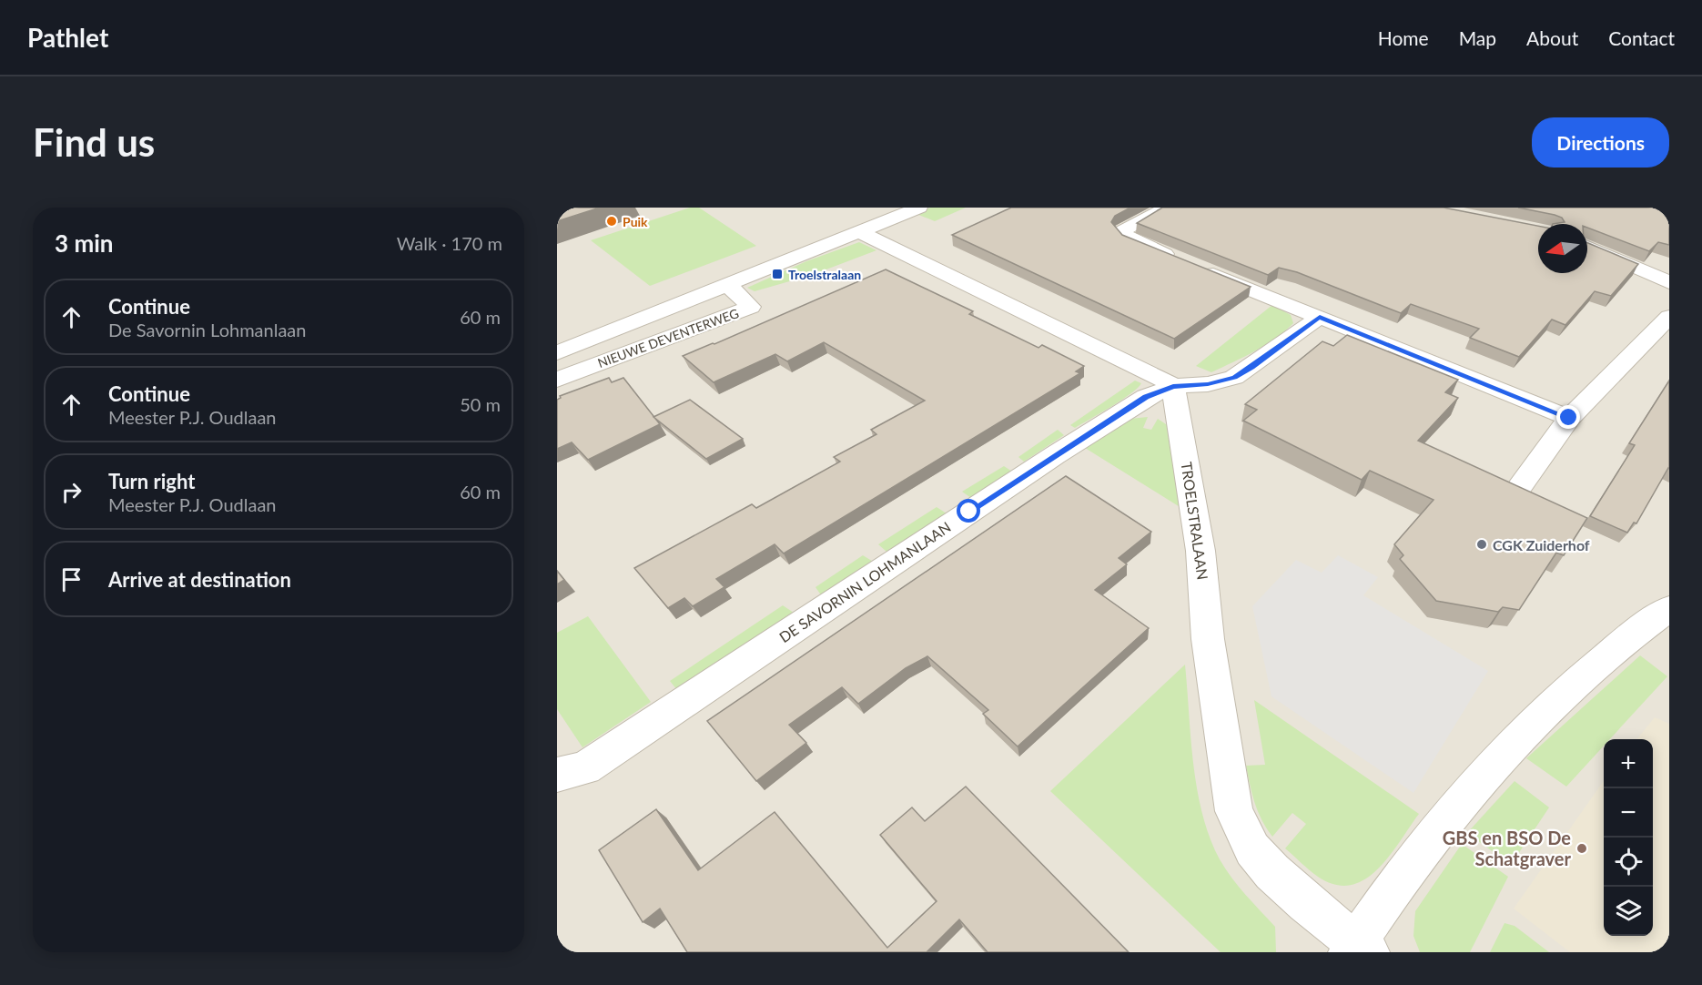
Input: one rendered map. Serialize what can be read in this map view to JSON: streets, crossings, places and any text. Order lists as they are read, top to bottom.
{
  "streets": {
    "street": ["NIEUWE DEVENTERWEG", "TROELSTRALAAN", "DE SAVORNIN LOHMANLAAN"]
  },
  "crossings": [
    ["TROELSTRALAAN", "DE SAVORNIN LOHMANLAAN"]
  ],
  "places": {
    "other": ["Puik", "CGK Zuiderhof", "GBS en BSO De Schatgraver"],
    "transit": ["Troelstralaan"]
  },
  "north": "left",
  "page": {
    "header": "Pathlet",
    "nav": [
      "Home",
      "Map",
      "About",
      "Contact"
    ],
    "buttons": "Directions",
    "title": "Find us",
    "heading": ["3 min", "Walk · 170 m"],
    "list": [
      ["Continue", "De Savornin Lohmanlaan", "60 m"],
      ["Continue", "Meester P.J. Oudlaan", "50 m"],
      ["Turn right", "Meester P.J. Oudlaan", "60 m"],
      "Arrive at destination"
    ],
    "map_buttons": ["+", "−"]
  }
}
